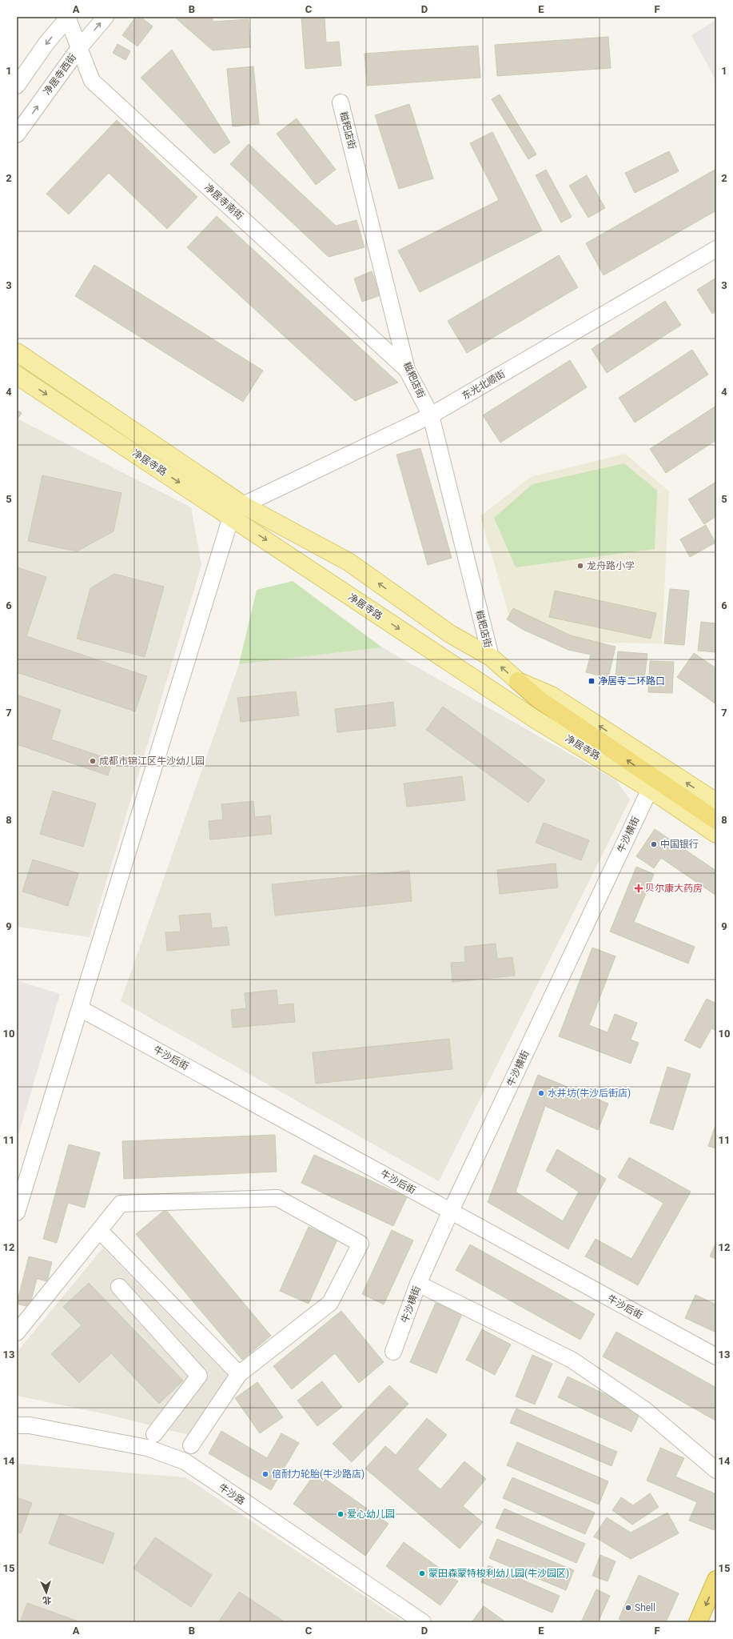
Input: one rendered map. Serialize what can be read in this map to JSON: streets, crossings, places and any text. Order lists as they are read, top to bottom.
{
  "streets": {
    "main road": ["净居寺路"],
    "street": [
      "净居寺西街",
      "糍粑店街",
      "净居寺南街",
      "东光北顺街",
      "牛沙横街",
      "牛沙后街",
      "牛沙路"
    ]
  },
  "crossings": [
    ["净居寺西街", "净居寺南街"],
    ["糍粑店街", "净居寺南街"],
    ["糍粑店街", "东光北顺街"],
    ["糍粑店街", "净居寺路"],
    ["东光北顺街", "净居寺路"],
    ["净居寺路", "牛沙横街"],
    ["牛沙横街", "牛沙后街"]
  ],
  "places": {
    "other": [
      "龙舟路小学",
      "成都市锦江区牛沙幼儿园",
      "中国银行",
      "水井坊(牛沙后街店)",
      "倍耐力轮胎(牛沙路店)",
      "爱心幼儿园",
      "蒙田森蒙特梭利幼儿园(牛沙园区)",
      "Shell"
    ],
    "transit": ["净居寺二环路口"],
    "health": ["贝尔康大药房"]
  },
  "north": "bottom",
  "grid": {
    "columns": [
      "A",
      "B",
      "C",
      "D",
      "E",
      "F"
    ],
    "rows": [
      "1",
      "2",
      "3",
      "4",
      "5",
      "6",
      "7",
      "8",
      "9",
      "10",
      "11",
      "12",
      "13",
      "14",
      "15"
    ]
  }
}
